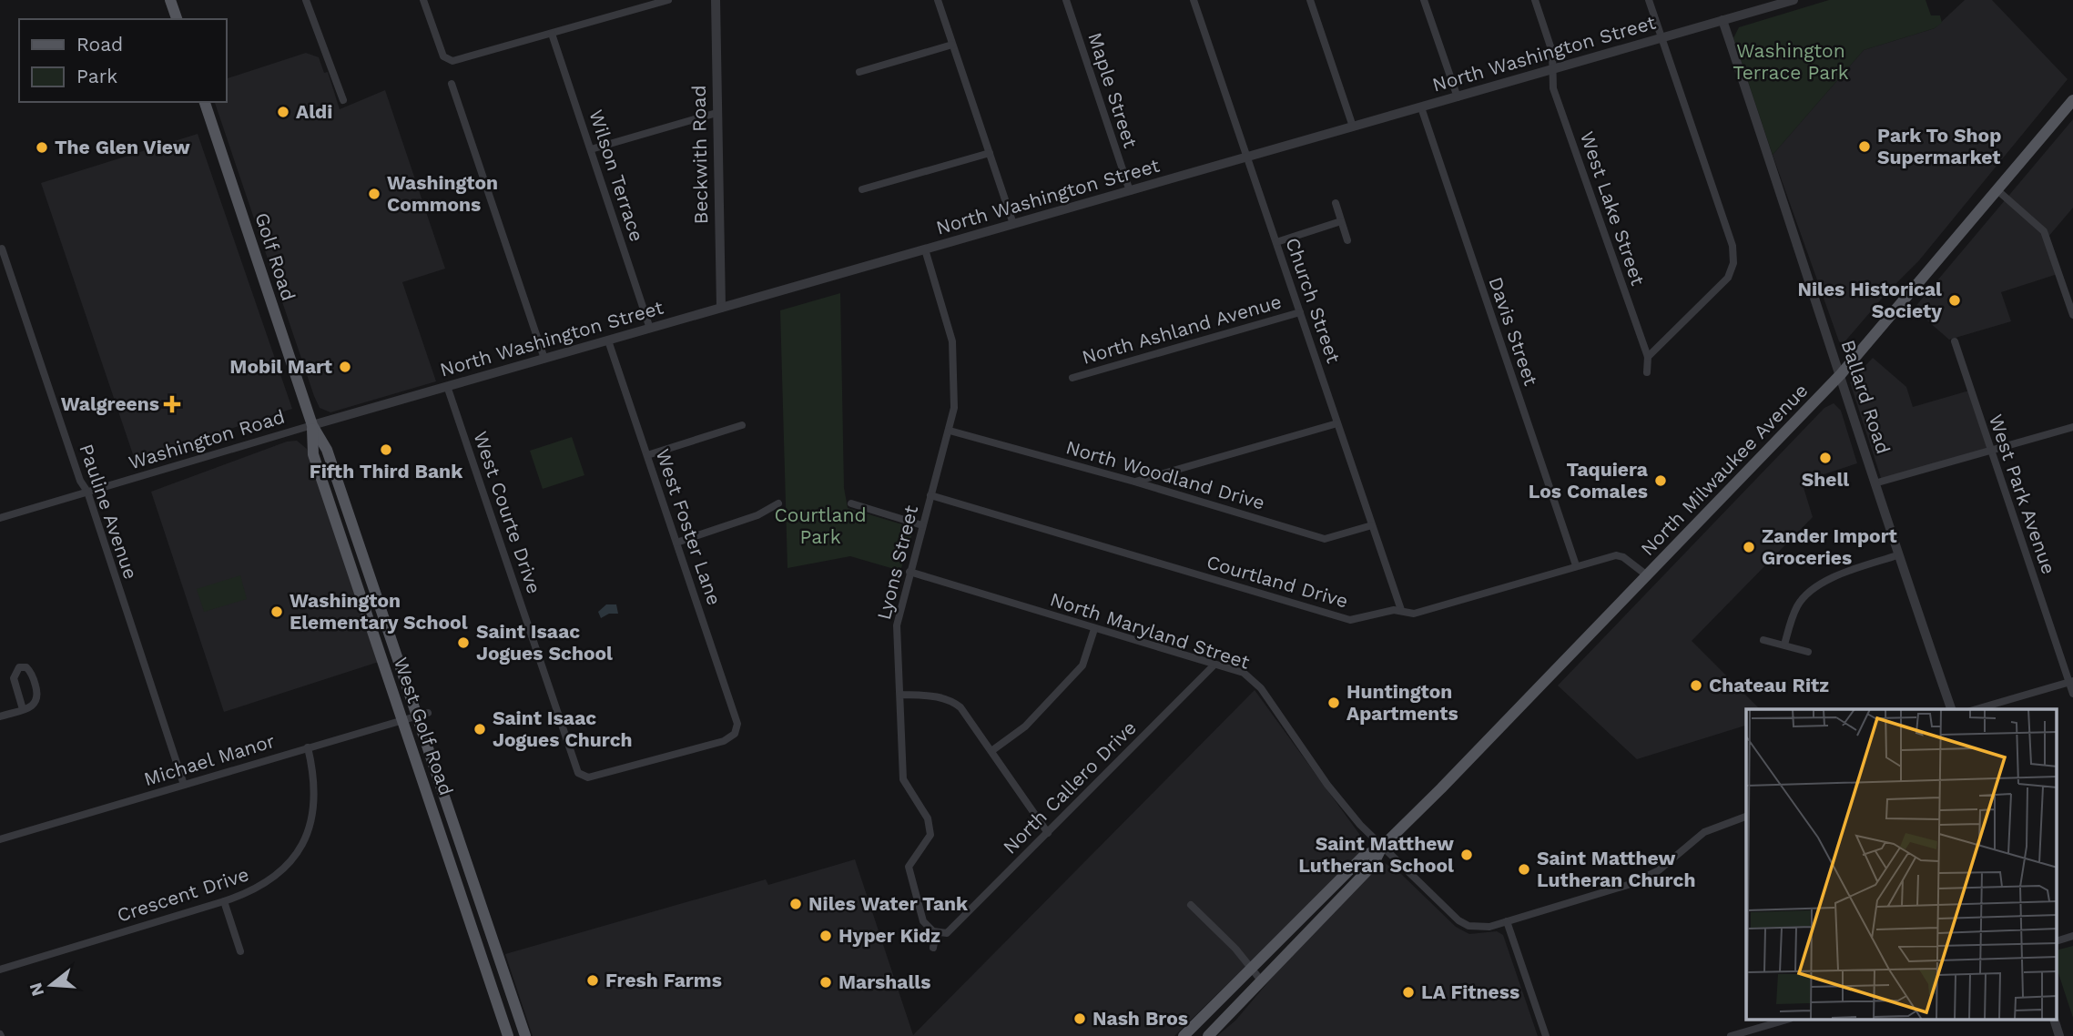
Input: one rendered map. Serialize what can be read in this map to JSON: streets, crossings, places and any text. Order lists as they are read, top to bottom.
{
  "streets": {
    "main road": ["Golf Road", "North Milwaukee Avenue", "West Golf Road"],
    "street": [
      "North Washington Street",
      "Maple Street",
      "Beckwith Road",
      "Wilson Terrace",
      "West Lake Street",
      "Church Street",
      "North Ashland Avenue",
      "Davis Street",
      "Ballard Road",
      "Washington Road",
      "North Woodland Drive",
      "West Park Avenue",
      "Pauline Avenue",
      "West Courte Drive",
      "West Foster Lane",
      "Lyons Street",
      "Courtland Drive",
      "North Maryland Street",
      "Michael Manor",
      "North Callero Drive",
      "Crescent Drive"
    ]
  },
  "crossings": [
    ["North Washington Street", "Maple Street"],
    ["North Washington Street", "Beckwith Road"],
    ["North Washington Street", "Wilson Terrace"],
    ["North Washington Street", "West Lake Street"],
    ["North Washington Street", "Golf Road"],
    ["North Washington Street", "Church Street"],
    ["North Washington Street", "Davis Street"],
    ["North Washington Street", "Ballard Road"],
    ["North Washington Street", "Washington Road"],
    ["North Washington Street", "West Courte Drive"],
    ["North Washington Street", "West Foster Lane"],
    ["North Washington Street", "Lyons Street"],
    ["North Washington Street", "West Golf Road"],
    ["Golf Road", "Washington Road"],
    ["Golf Road", "West Golf Road"],
    ["Church Street", "North Ashland Avenue"],
    ["Church Street", "North Woodland Drive"],
    ["Church Street", "Courtland Drive"],
    ["Davis Street", "Courtland Drive"],
    ["Ballard Road", "North Milwaukee Avenue"],
    ["Washington Road", "Pauline Avenue"],
    ["Washington Road", "West Golf Road"],
    ["North Milwaukee Avenue", "Courtland Drive"],
    ["North Milwaukee Avenue", "North Maryland Street"],
    ["North Woodland Drive", "Lyons Street"],
    ["Pauline Avenue", "Michael Manor"],
    ["West Courte Drive", "West Foster Lane"],
    ["Lyons Street", "Courtland Drive"],
    ["Lyons Street", "North Maryland Street"],
    ["Lyons Street", "North Callero Drive"],
    ["North Maryland Street", "North Callero Drive"],
    ["West Golf Road", "Michael Manor"],
    ["Michael Manor", "Crescent Drive"]
  ],
  "parks": ["Washington Terrace Park", "Courtland Park"],
  "places": {
    "other": [
      "Aldi",
      "Park To Shop Supermarket",
      "The Glen View",
      "Washington Commons",
      "Niles Historical Society",
      "Mobil Mart",
      "Fifth Third Bank",
      "Shell",
      "Taquiera Los Comales",
      "Zander Import Groceries",
      "Washington Elementary School",
      "Saint Isaac Jogues School",
      "Chateau Ritz",
      "Huntington Apartments",
      "Saint Isaac Jogues Church",
      "Saint Matthew Lutheran School",
      "Saint Matthew Lutheran Church",
      "Niles Water Tank",
      "Hyper Kidz",
      "Fresh Farms",
      "Marshalls",
      "LA Fitness",
      "Nash Bros"
    ],
    "health": ["Walgreens"]
  },
  "legend": ["Road", "Park"],
  "north": "left"
}
